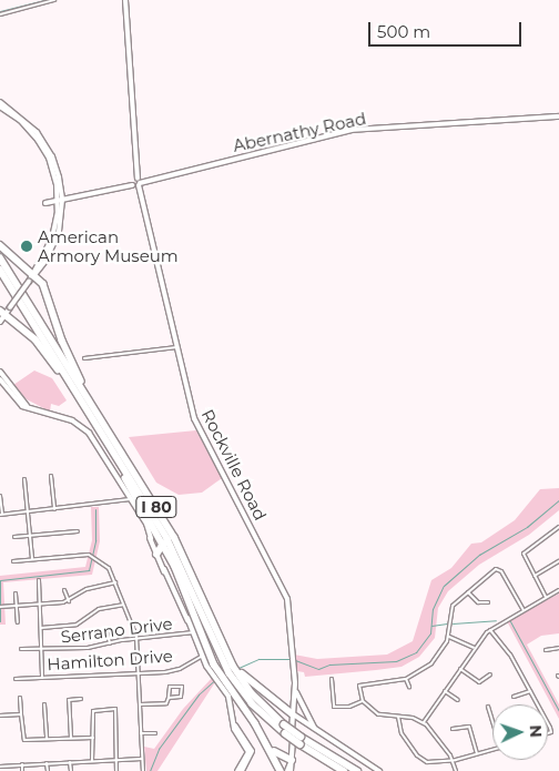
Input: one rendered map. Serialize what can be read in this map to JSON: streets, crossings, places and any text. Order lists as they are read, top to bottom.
{
  "streets": {
    "highway": ["I 80"],
    "main road": ["Abernathy Road", "Rockville Road"],
    "street": ["Serrano Drive", "Hamilton Drive"]
  },
  "crossings": [
    ["Abernathy Road", "Rockville Road"]
  ],
  "places": ["American Armory Museum"],
  "scale_bar": "500 m",
  "north": "right"
}
